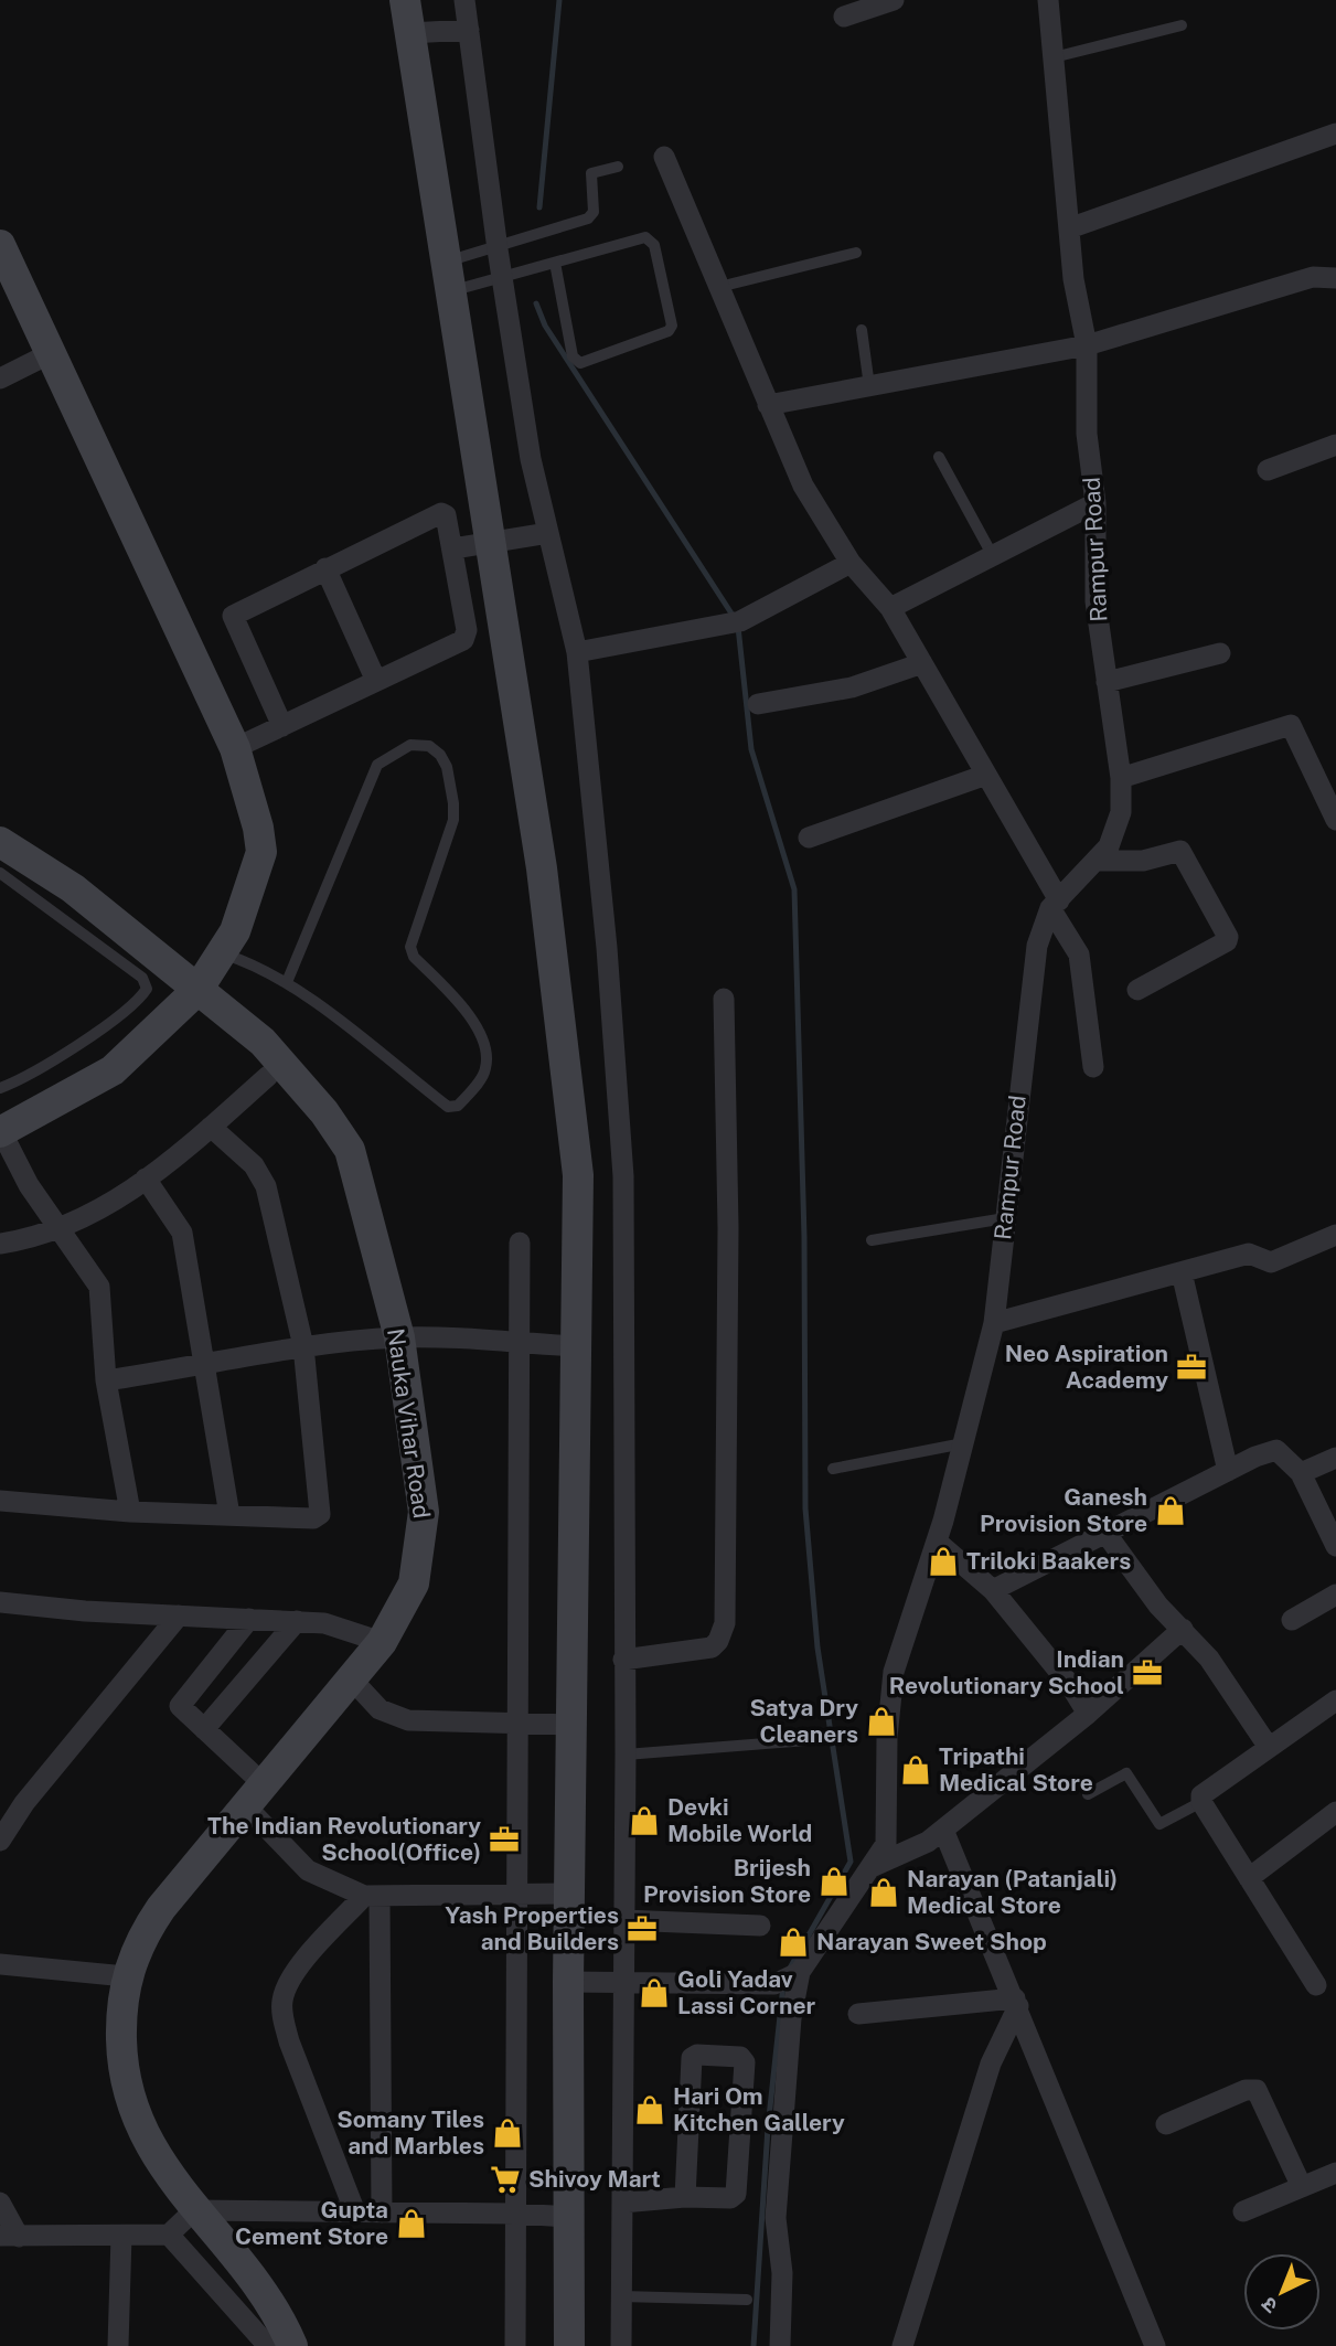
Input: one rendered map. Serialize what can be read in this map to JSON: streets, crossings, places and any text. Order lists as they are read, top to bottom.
{
  "streets": {
    "street": ["Rampur Road", "Nauka Vihar Road"]
  },
  "places": {
    "office": [
      "Neo Aspiration Academy",
      "Indian Revolutionary School",
      "The Indian Revolutionary School(Office)",
      "Yash Properties and Builders"
    ],
    "shop": [
      "Ganesh Provision Store",
      "Triloki Baakers",
      "Satya Dry Cleaners",
      "Tripathi Medical Store",
      "Devki Mobile World",
      "Brijesh Provision Store",
      "Narayan (Patanjali) Medical Store",
      "Narayan Sweet Shop",
      "Goli Yadav Lassi Corner",
      "Hari Om Kitchen Gallery",
      "Somany Tiles and Marbles",
      "Gupta Cement Store"
    ],
    "supermarket": ["Shivoy Mart"]
  },
  "north": "bottom left"
}
